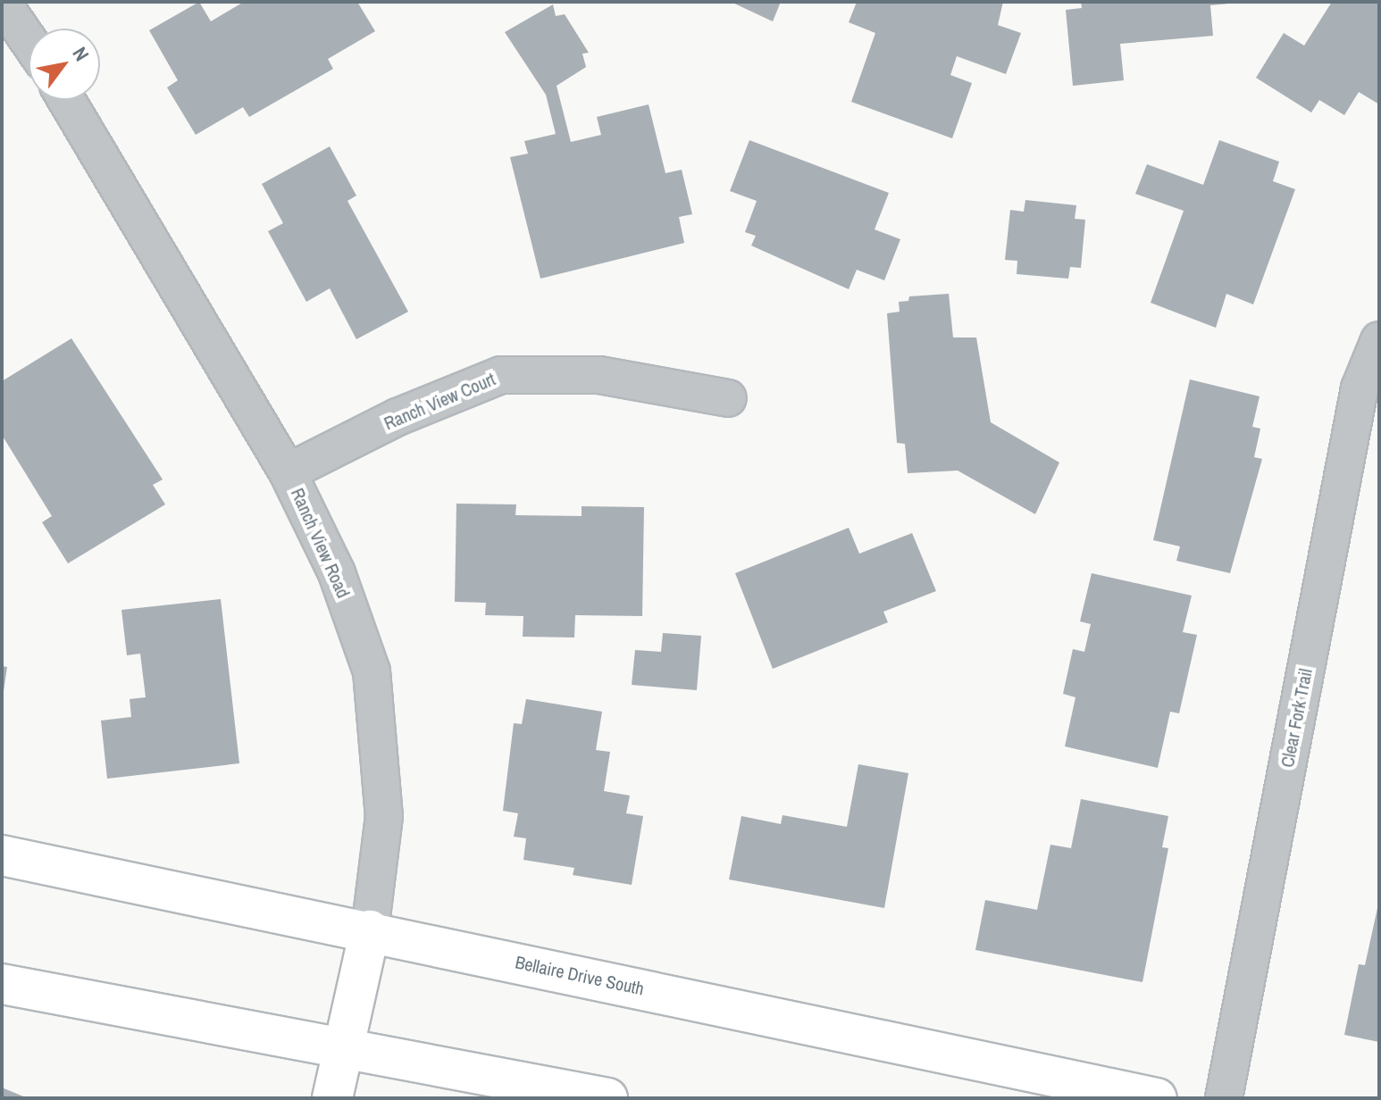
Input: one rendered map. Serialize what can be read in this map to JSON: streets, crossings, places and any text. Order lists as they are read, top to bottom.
{
  "streets": {
    "main road": ["Ranch View Road", "Bellaire Drive South"],
    "street": ["Ranch View Court", "Clear Fork Trail"]
  },
  "crossings": [
    ["Ranch View Court", "Ranch View Road"],
    ["Ranch View Road", "Bellaire Drive South"]
  ],
  "north": "top right"
}
